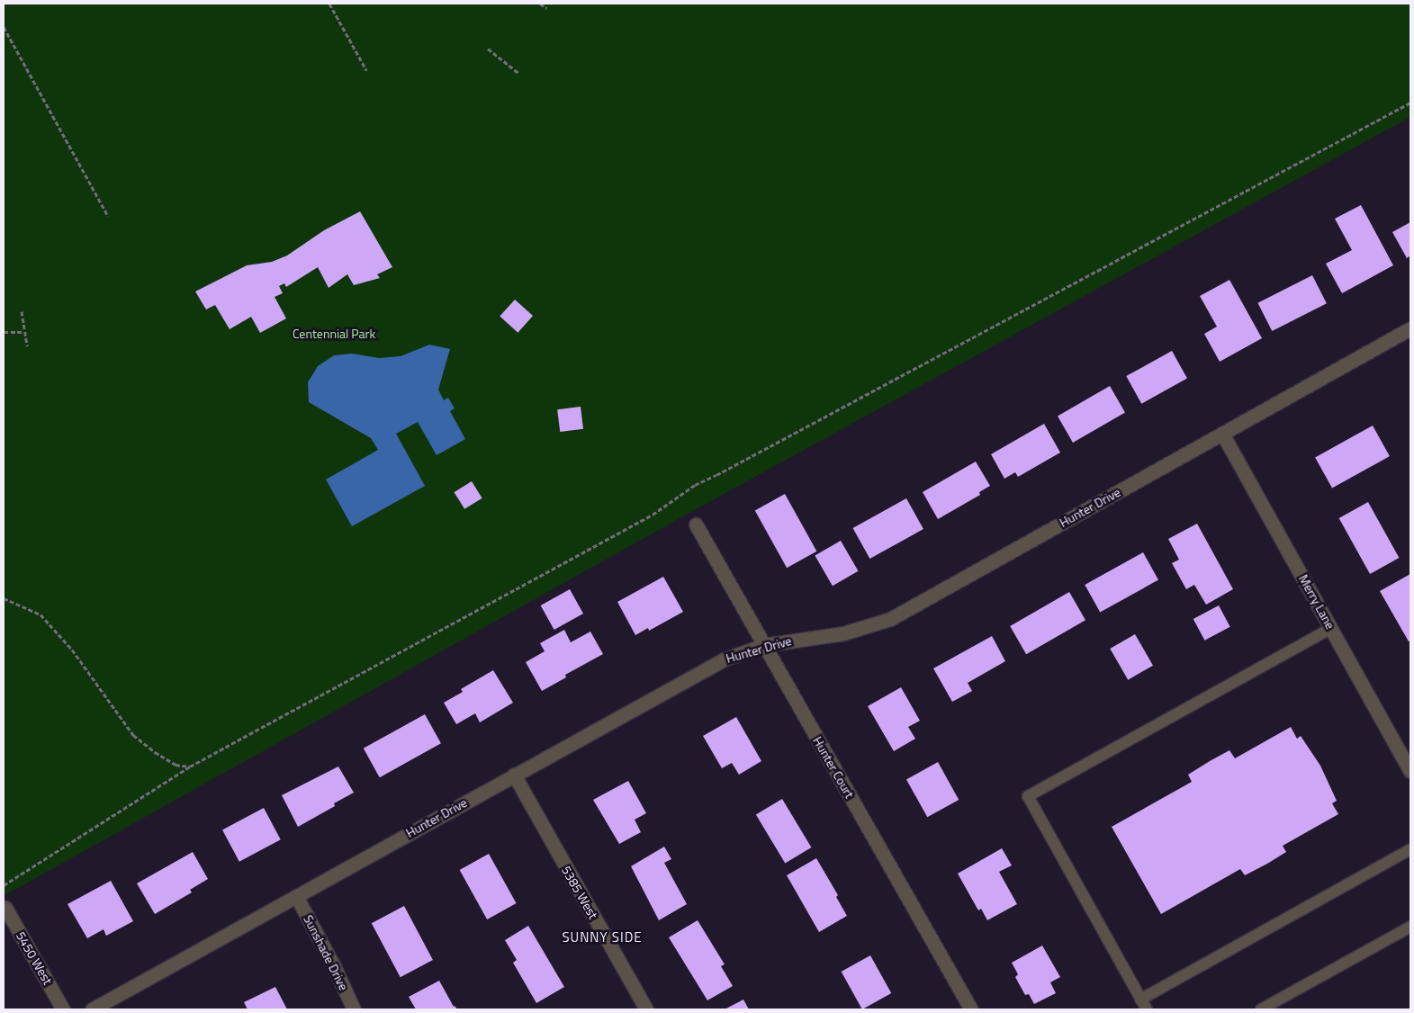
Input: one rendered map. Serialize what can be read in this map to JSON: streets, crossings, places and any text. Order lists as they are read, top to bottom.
{
  "streets": {
    "street": [
      "Hunter Drive",
      "Merry Lane",
      "Hunter Court",
      "5385 West",
      "Sunshade Drive",
      "5450 West"
    ]
  },
  "crossings": [
    ["Hunter Drive", "Merry Lane"],
    ["Hunter Drive", "Hunter Court"],
    ["Hunter Drive", "5385 West"],
    ["Hunter Drive", "Sunshade Drive"]
  ],
  "districts": ["SUNNY SIDE"],
  "parks": ["Centennial Park"]
}
